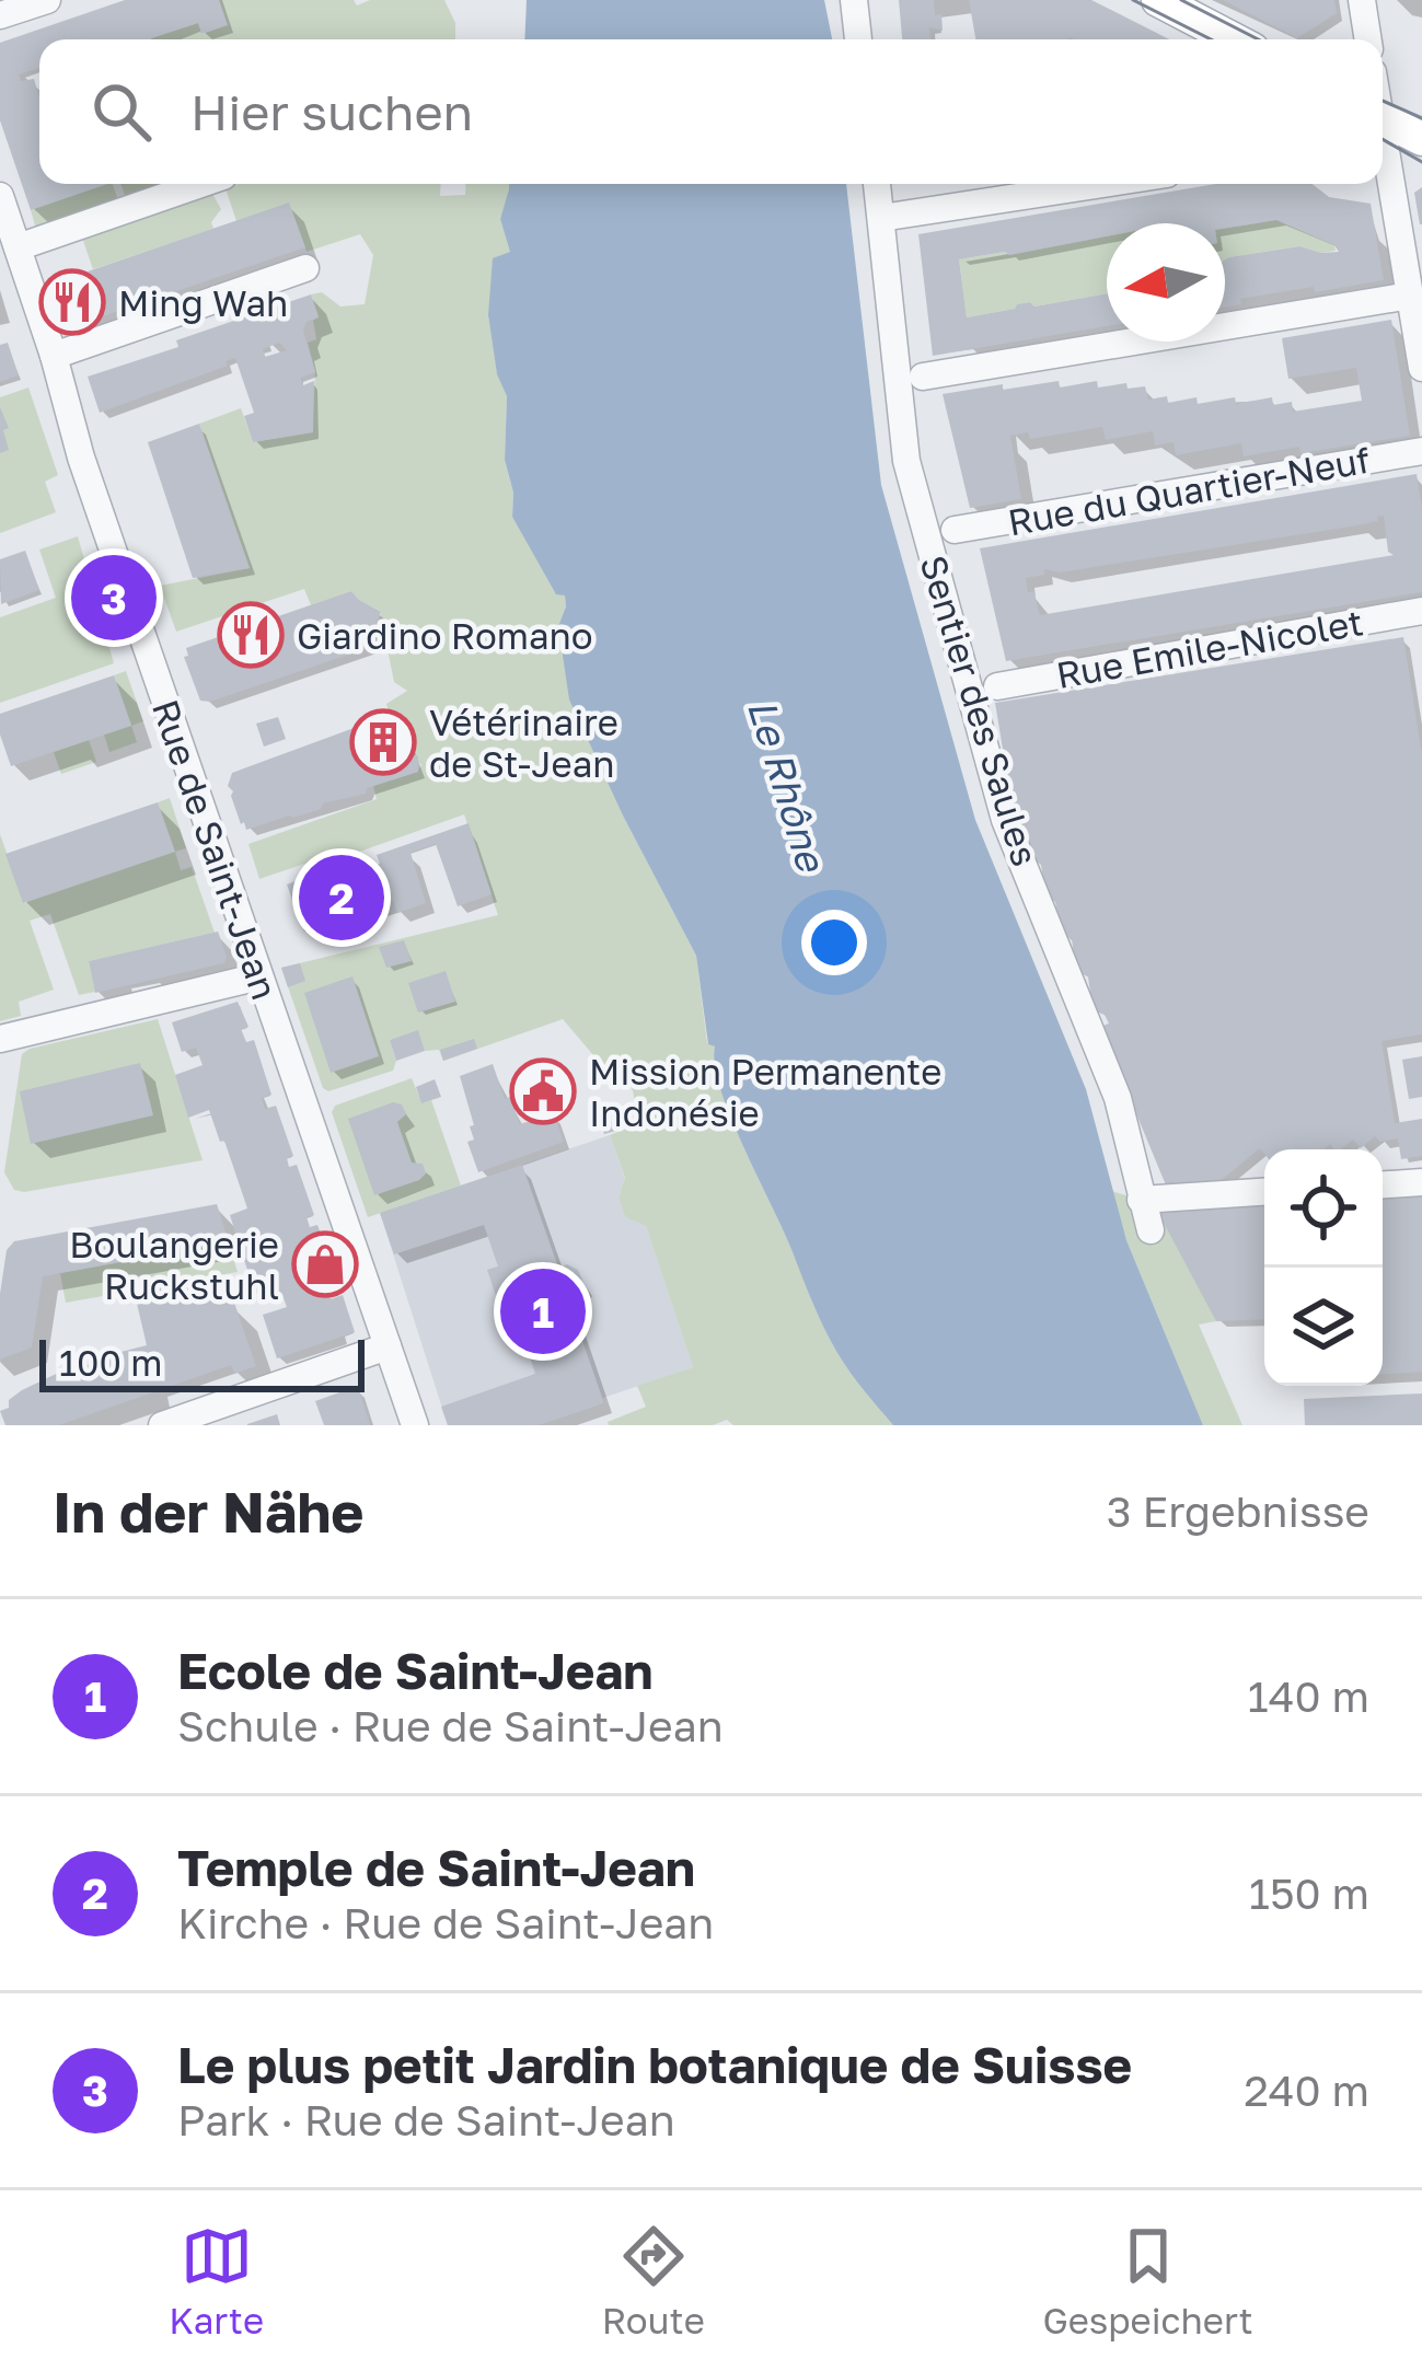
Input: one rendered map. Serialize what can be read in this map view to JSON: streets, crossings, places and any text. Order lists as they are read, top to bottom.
{
  "streets": {
    "street": [
      "Rue du Quartier-Neuf",
      "Rue Emile-Nicolet",
      "Sentier des Saules",
      "Rue de Saint-Jean"
    ]
  },
  "water": ["Le Rhône"],
  "places": {
    "restaurant": ["Ming Wah", "Giardino Romano"],
    "building": ["Vétérinaire de St-Jean"],
    "public building": ["Mission Permanente Indonésie"],
    "shop": ["Boulangerie Ruckstuhl"]
  },
  "scale_bar": "100 m",
  "north": "left",
  "page": {
    "search": "Hier suchen",
    "pins": ["3", "2", "1"],
    "scale": "100 m",
    "heading": ["In der Nähe", "3 Ergebnisse"],
    "list": [
      {
        "mark": "1",
        "name": "Ecole de Saint-Jean",
        "note": "Schule · Rue de Saint-Jean",
        "value": "140 m"
      },
      {
        "mark": "2",
        "name": "Temple de Saint-Jean",
        "note": "Kirche · Rue de Saint-Jean",
        "value": "150 m"
      },
      {
        "mark": "3",
        "name": "Le plus petit Jardin botanique de Suisse",
        "note": "Park · Rue de Saint-Jean",
        "value": "240 m"
      }
    ],
    "nav": ["Karte", "Route", "Gespeichert"]
  }
}
